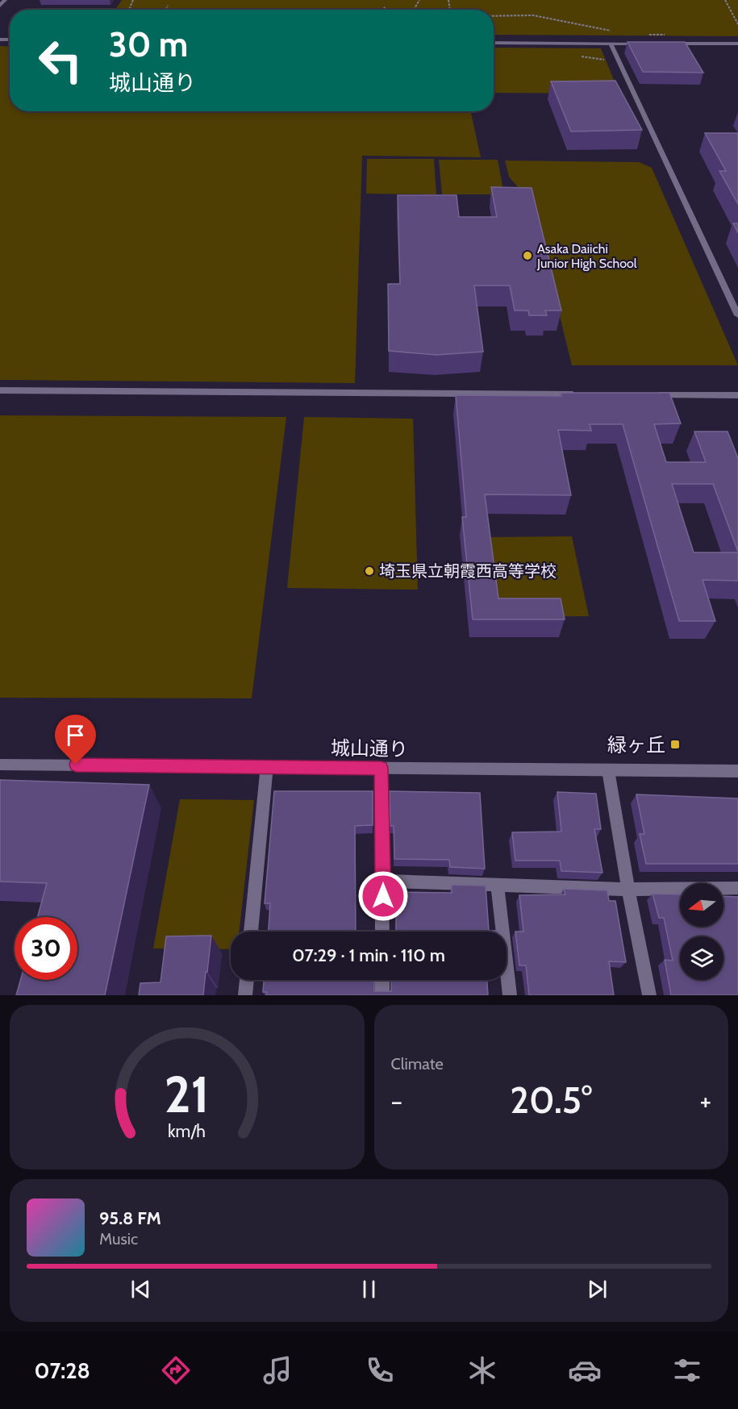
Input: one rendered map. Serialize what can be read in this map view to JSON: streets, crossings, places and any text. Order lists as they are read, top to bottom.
{
  "streets": {
    "street": ["城山通り"]
  },
  "places": {
    "other": ["Asaka Daiichi Junior High School", "埼玉県立朝霞西高等学校"],
    "transit": ["緑ヶ丘"]
  },
  "north": "left",
  "page": {
    "turn": ["30 m", "城山通り"],
    "limit": "30",
    "trip": "07:29 · 1 min · 110 m",
    "tile": "Climate",
    "heat": ["−", "20.5°", "+"],
    "song": ["95.8 FM", "Music"],
    "tabs": "07:28",
    "gauge": ["21", "km/h"]
  }
}
